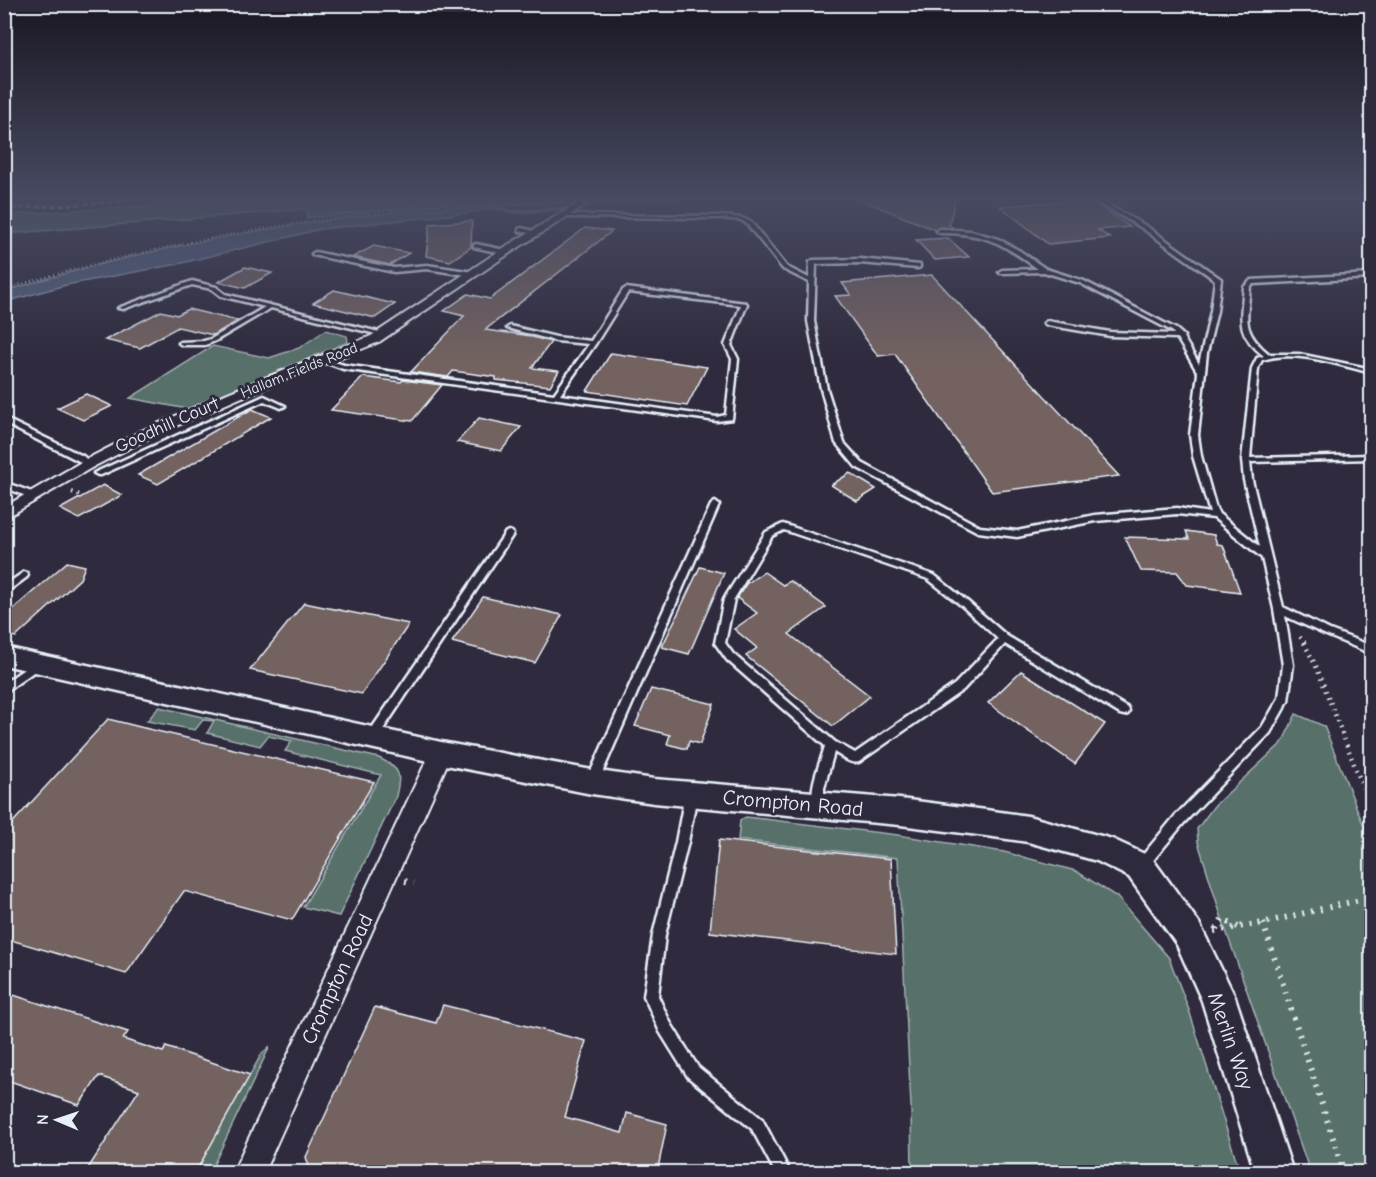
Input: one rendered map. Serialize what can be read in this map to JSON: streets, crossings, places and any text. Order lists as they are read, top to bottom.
{
  "streets": {
    "street": ["Hallam Fields Road", "Crompton Road", "Merlin Way"],
    "lane": ["Goodhill Court"]
  },
  "crossings": [
    ["Hallam Fields Road", "Goodhill Court"],
    ["Crompton Road", "Merlin Way"]
  ],
  "north": "left"
}
